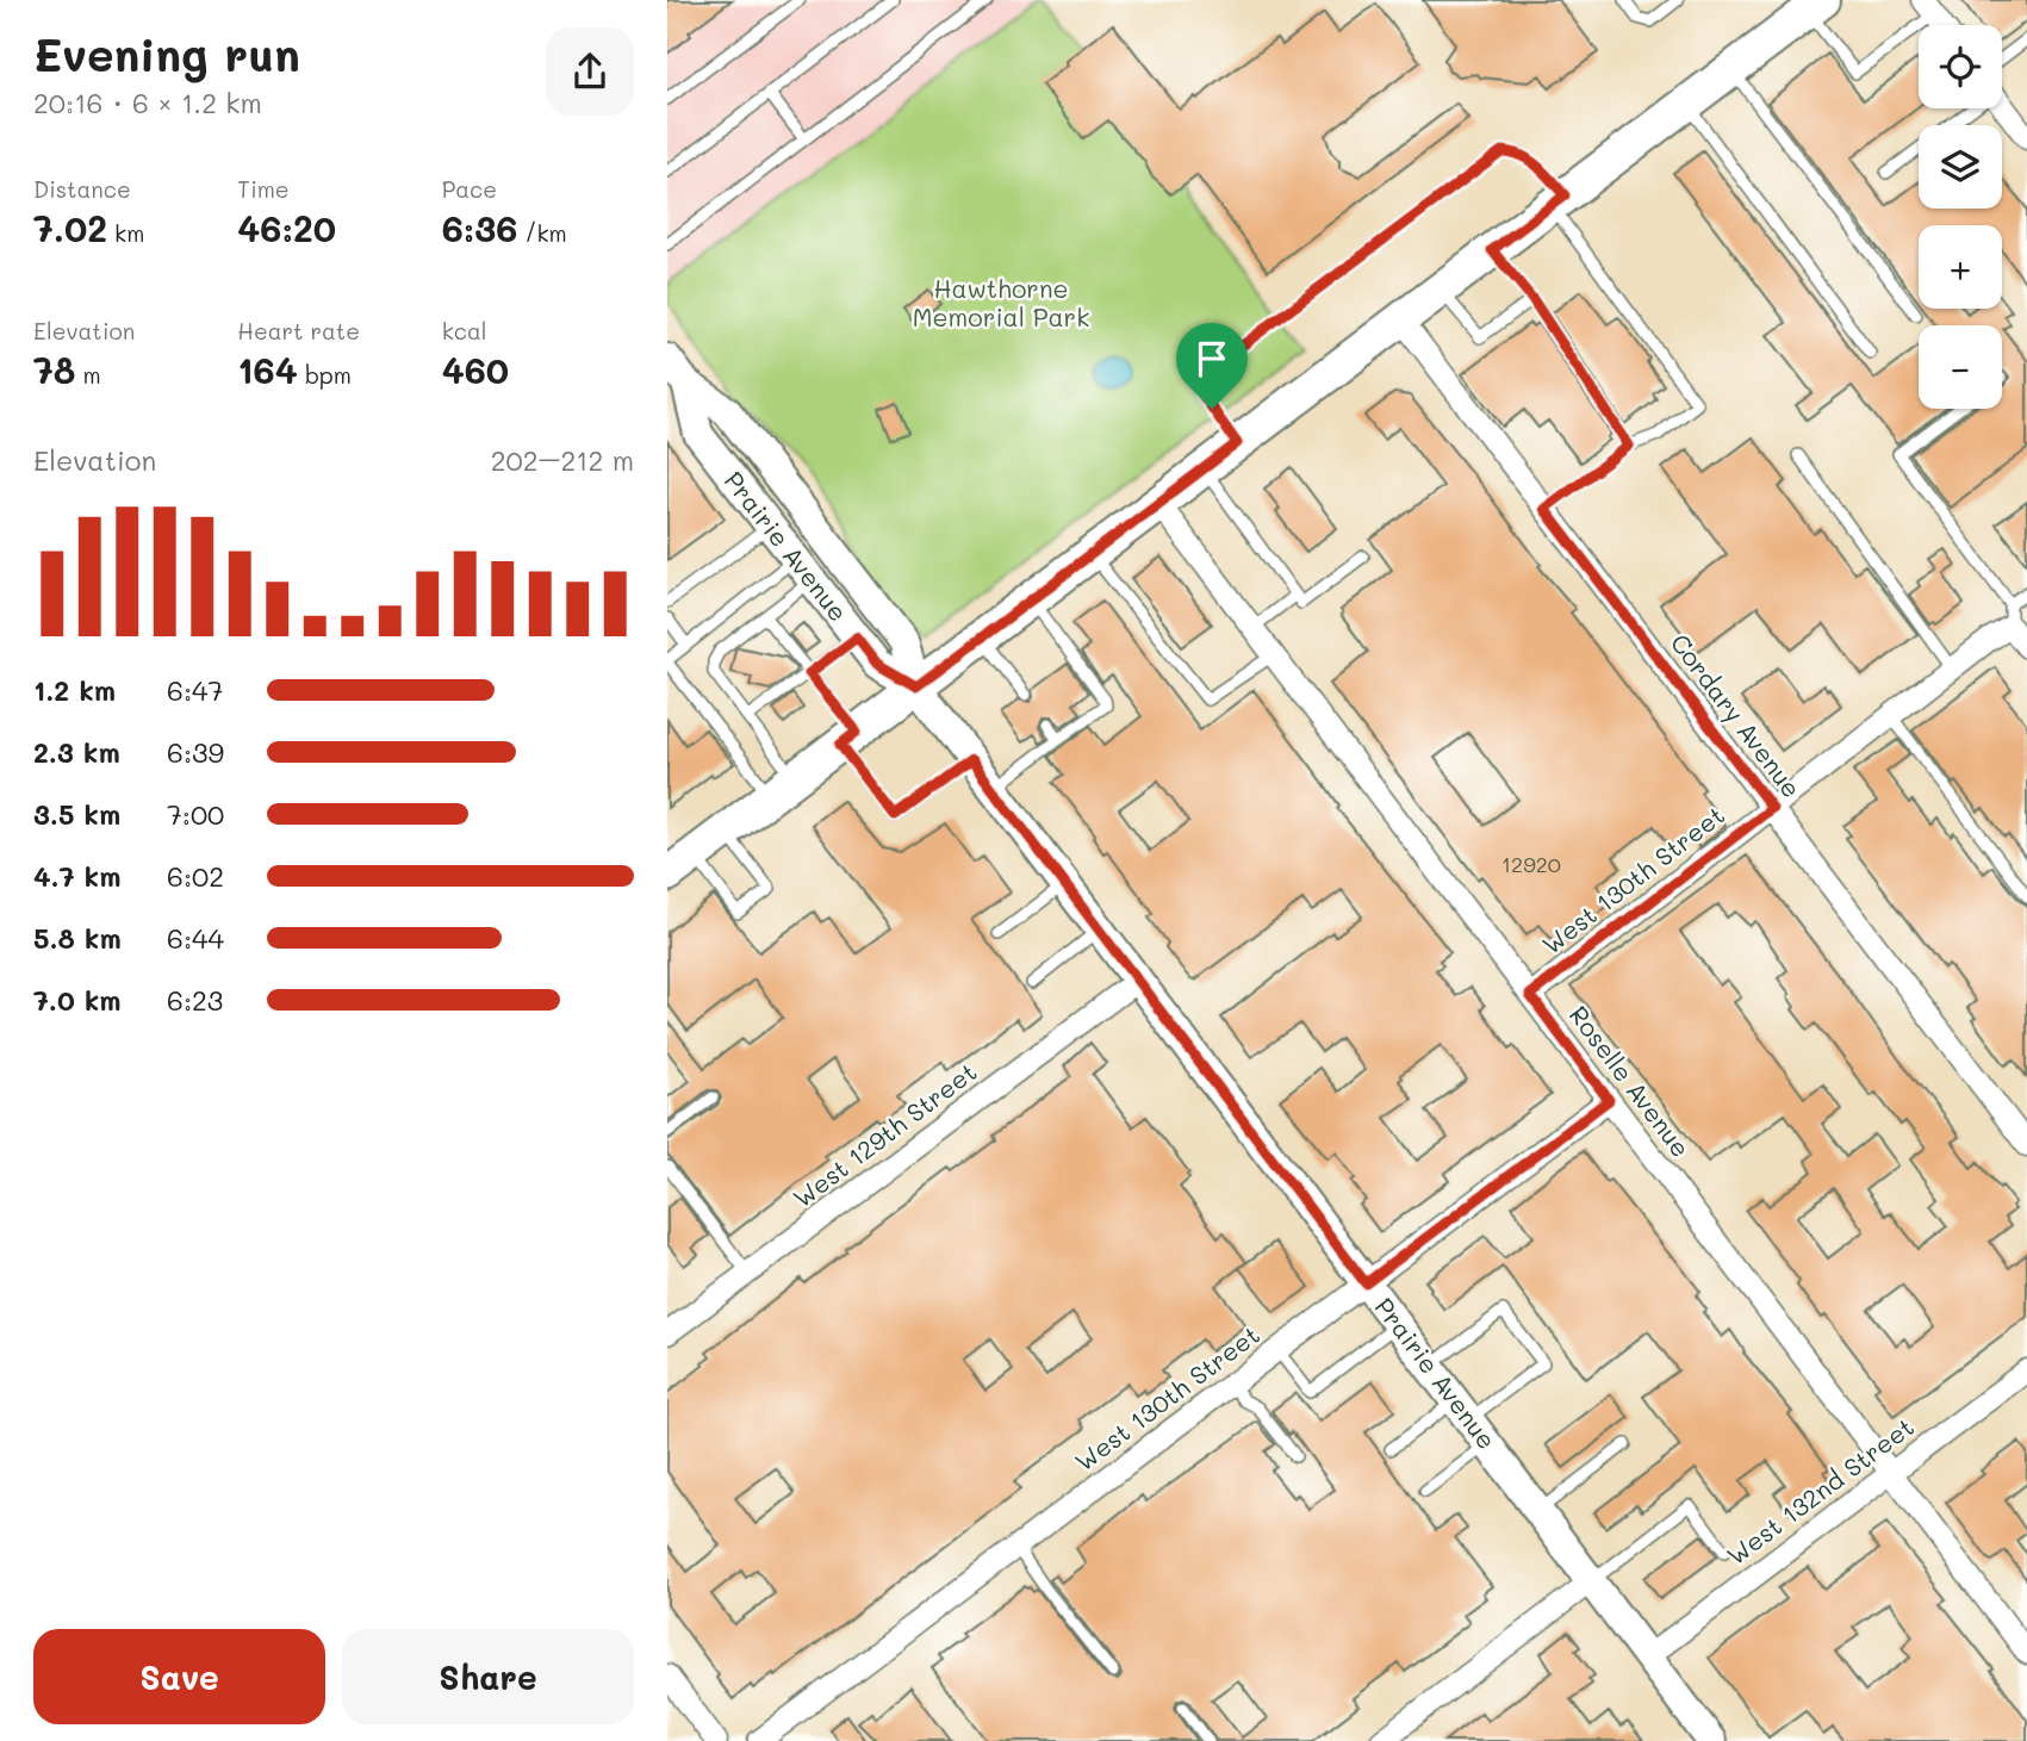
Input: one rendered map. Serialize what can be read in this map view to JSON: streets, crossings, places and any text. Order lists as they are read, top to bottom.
{
  "streets": {
    "main road": ["Prairie Avenue"],
    "street": [
      "Cordary Avenue",
      "West 130th Street",
      "Roselle Avenue",
      "West 129th Street",
      "West 132nd Street"
    ]
  },
  "crossings": [
    ["Prairie Avenue", "West 130th Street"],
    ["Prairie Avenue", "West 129th Street"],
    ["Prairie Avenue", "West 132nd Street"],
    ["Cordary Avenue", "West 130th Street"],
    ["West 130th Street", "Roselle Avenue"],
    ["Roselle Avenue", "West 132nd Street"]
  ],
  "parks": ["Hawthorne Memorial Park"],
  "house_numbers": ["12920"],
  "page": {
    "heading": ["Evening run", "20:16 · 6 × 1.2 km"],
    "map_buttons": ["+", "−"],
    "stats": [
      ["Distance", "7.02 km"],
      ["Time", "46:20"],
      ["Pace", "6:36 /km"],
      ["Elevation", "78 m"],
      ["Heart rate", "164 bpm"],
      ["kcal", "460"]
    ],
    "chart": ["Elevation", "202–212 m"],
    "list": [
      {
        "name": "1.2 km",
        "note": "6:47"
      },
      {
        "name": "2.3 km",
        "note": "6:39"
      },
      {
        "name": "3.5 km",
        "note": "7:00"
      },
      {
        "name": "4.7 km",
        "note": "6:02"
      },
      {
        "name": "5.8 km",
        "note": "6:44"
      },
      {
        "name": "7.0 km",
        "note": "6:23"
      }
    ],
    "buttons": ["Save", "Share"]
  }
}
